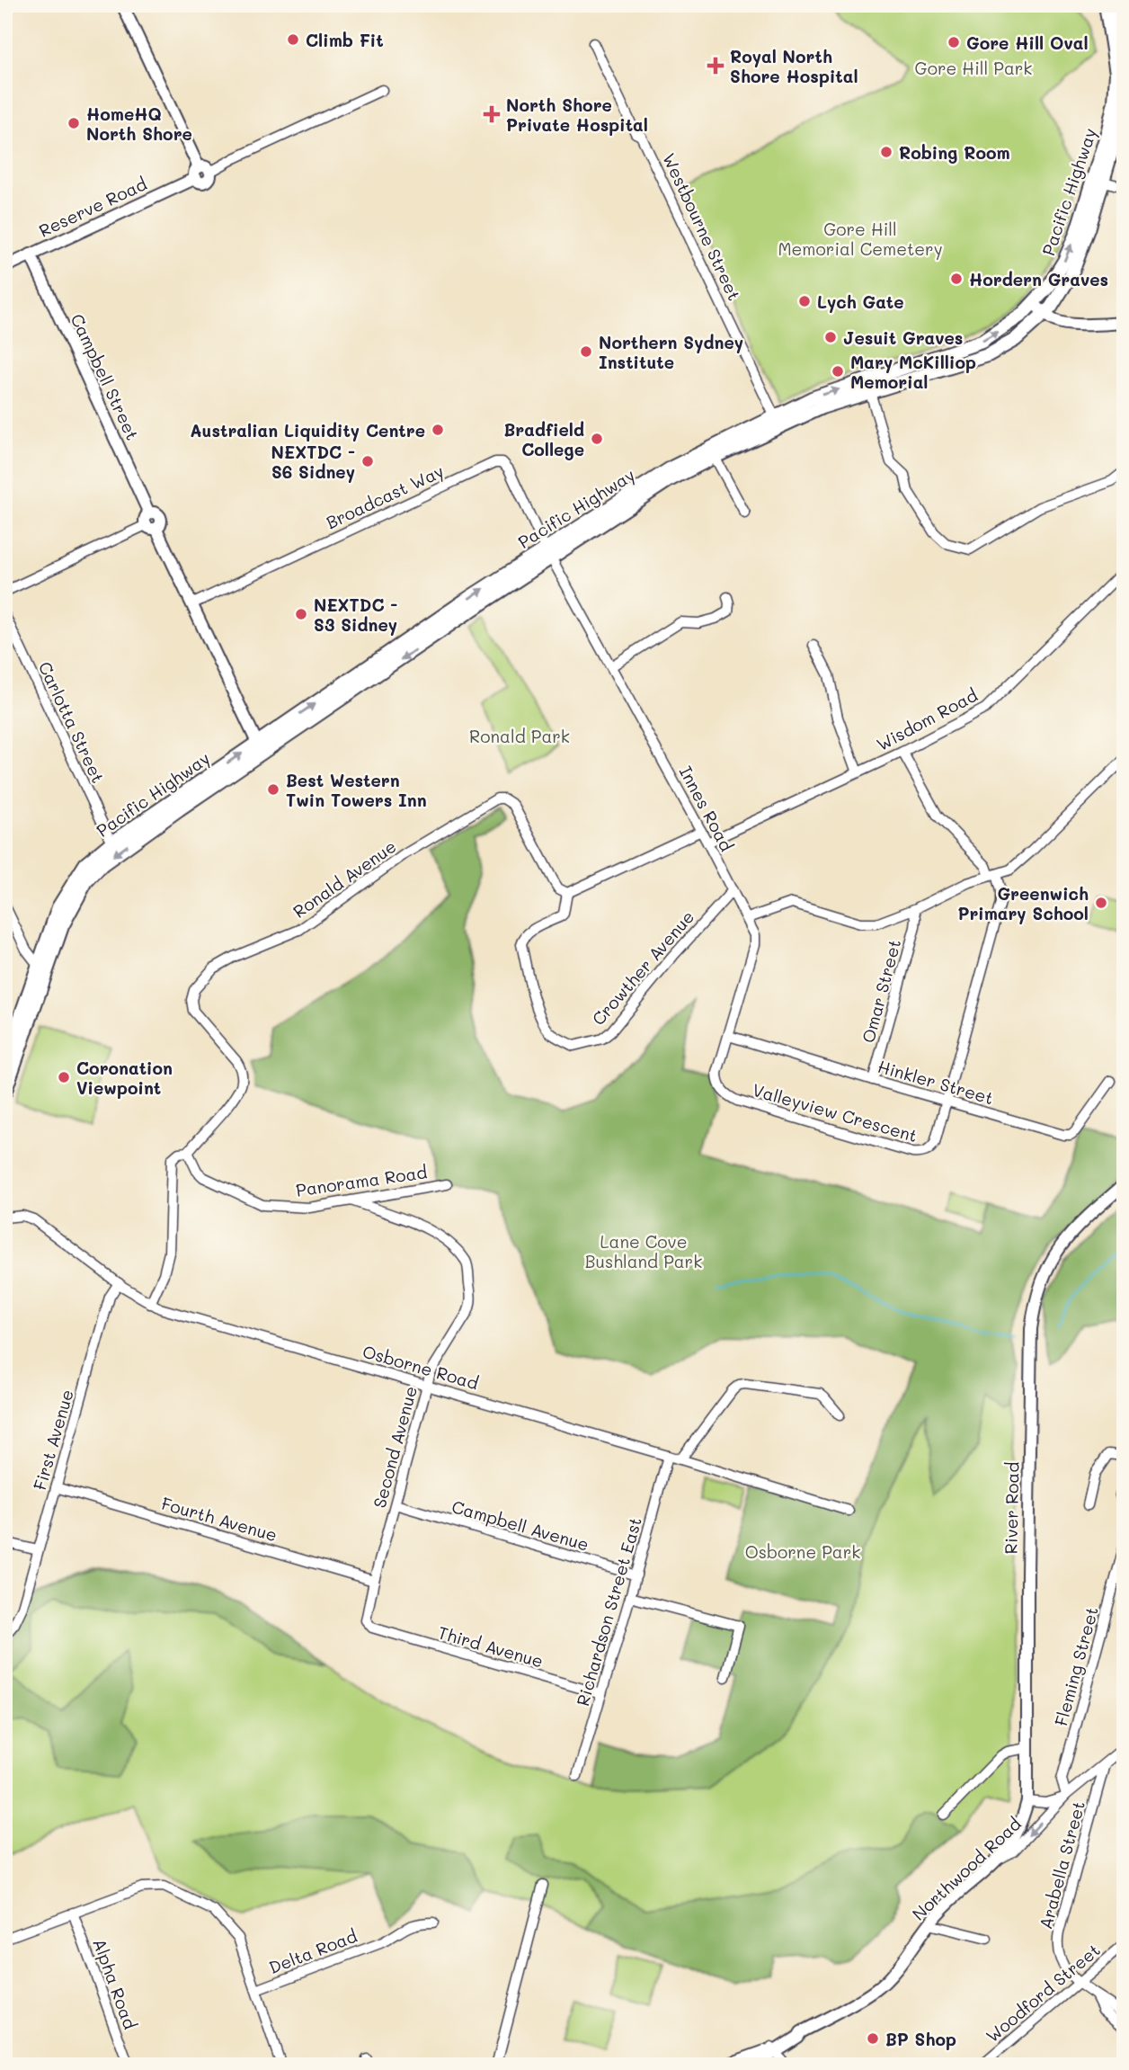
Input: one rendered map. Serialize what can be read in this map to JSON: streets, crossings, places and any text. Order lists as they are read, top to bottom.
{
  "streets": {
    "main road": [
      "Pacific Highway",
      "Reserve Road",
      "Campbell Street",
      "River Road",
      "Northwood Road"
    ],
    "street": [
      "Westbourne Street",
      "Broadcast Way",
      "Wisdom Road",
      "Carlotta Street",
      "Innes Road",
      "Ronald Avenue",
      "Crowther Avenue",
      "Omar Street",
      "Hinkler Street",
      "Valleyview Crescent",
      "Panorama Road",
      "Osborne Road",
      "First Avenue",
      "Second Avenue",
      "Fourth Avenue",
      "Campbell Avenue",
      "Richardson Street East",
      "Third Avenue",
      "Fleming Street",
      "Arabella Street",
      "Delta Road",
      "Alpha Road",
      "Woodford Street"
    ]
  },
  "crossings": [
    ["Pacific Highway", "Westbourne Street"],
    ["Pacific Highway", "Broadcast Way"],
    ["Pacific Highway", "Carlotta Street"],
    ["Pacific Highway", "Innes Road"],
    ["Reserve Road", "Campbell Street"],
    ["Broadcast Way", "Innes Road"],
    ["Wisdom Road", "Innes Road"],
    ["Innes Road", "Crowther Avenue"],
    ["Innes Road", "Hinkler Street"],
    ["Innes Road", "Valleyview Crescent"],
    ["Ronald Avenue", "Crowther Avenue"],
    ["Ronald Avenue", "Panorama Road"],
    ["Ronald Avenue", "Osborne Road"],
    ["Omar Street", "Hinkler Street"],
    ["Hinkler Street", "Valleyview Crescent"],
    ["Panorama Road", "Second Avenue"],
    ["Osborne Road", "First Avenue"],
    ["Osborne Road", "Second Avenue"],
    ["Osborne Road", "Richardson Street East"],
    ["First Avenue", "Fourth Avenue"],
    ["Second Avenue", "Fourth Avenue"],
    ["Second Avenue", "Campbell Avenue"],
    ["Second Avenue", "Third Avenue"],
    ["River Road", "Northwood Road"],
    ["Campbell Avenue", "Richardson Street East"],
    ["Richardson Street East", "Third Avenue"],
    ["Fleming Street", "Northwood Road"],
    ["Arabella Street", "Northwood Road"],
    ["Arabella Street", "Woodford Street"]
  ],
  "parks": [
    "Gore Hill Park",
    "Gore Hill Memorial Cemetery",
    "Ronald Park",
    "Lane Cove Bushland Park",
    "Osborne Park"
  ],
  "places": {
    "other": [
      "Climb Fit",
      "Gore Hill Oval",
      "HomeHQ North Shore",
      "Robing Room",
      "Hordern Graves",
      "Lych Gate",
      "Jesuit Graves",
      "Northern Sydney Institute",
      "Mary McKilliop Memorial",
      "Australian Liquidity Centre",
      "Bradfield College",
      "NEXTDC - S6 Sidney",
      "NEXTDC - S3 Sidney",
      "Best Western Twin Towers Inn",
      "Greenwich Primary School",
      "Coronation Viewpoint",
      "BP Shop"
    ],
    "health": ["Royal North Shore Hospital", "North Shore Private Hospital"]
  }
}
